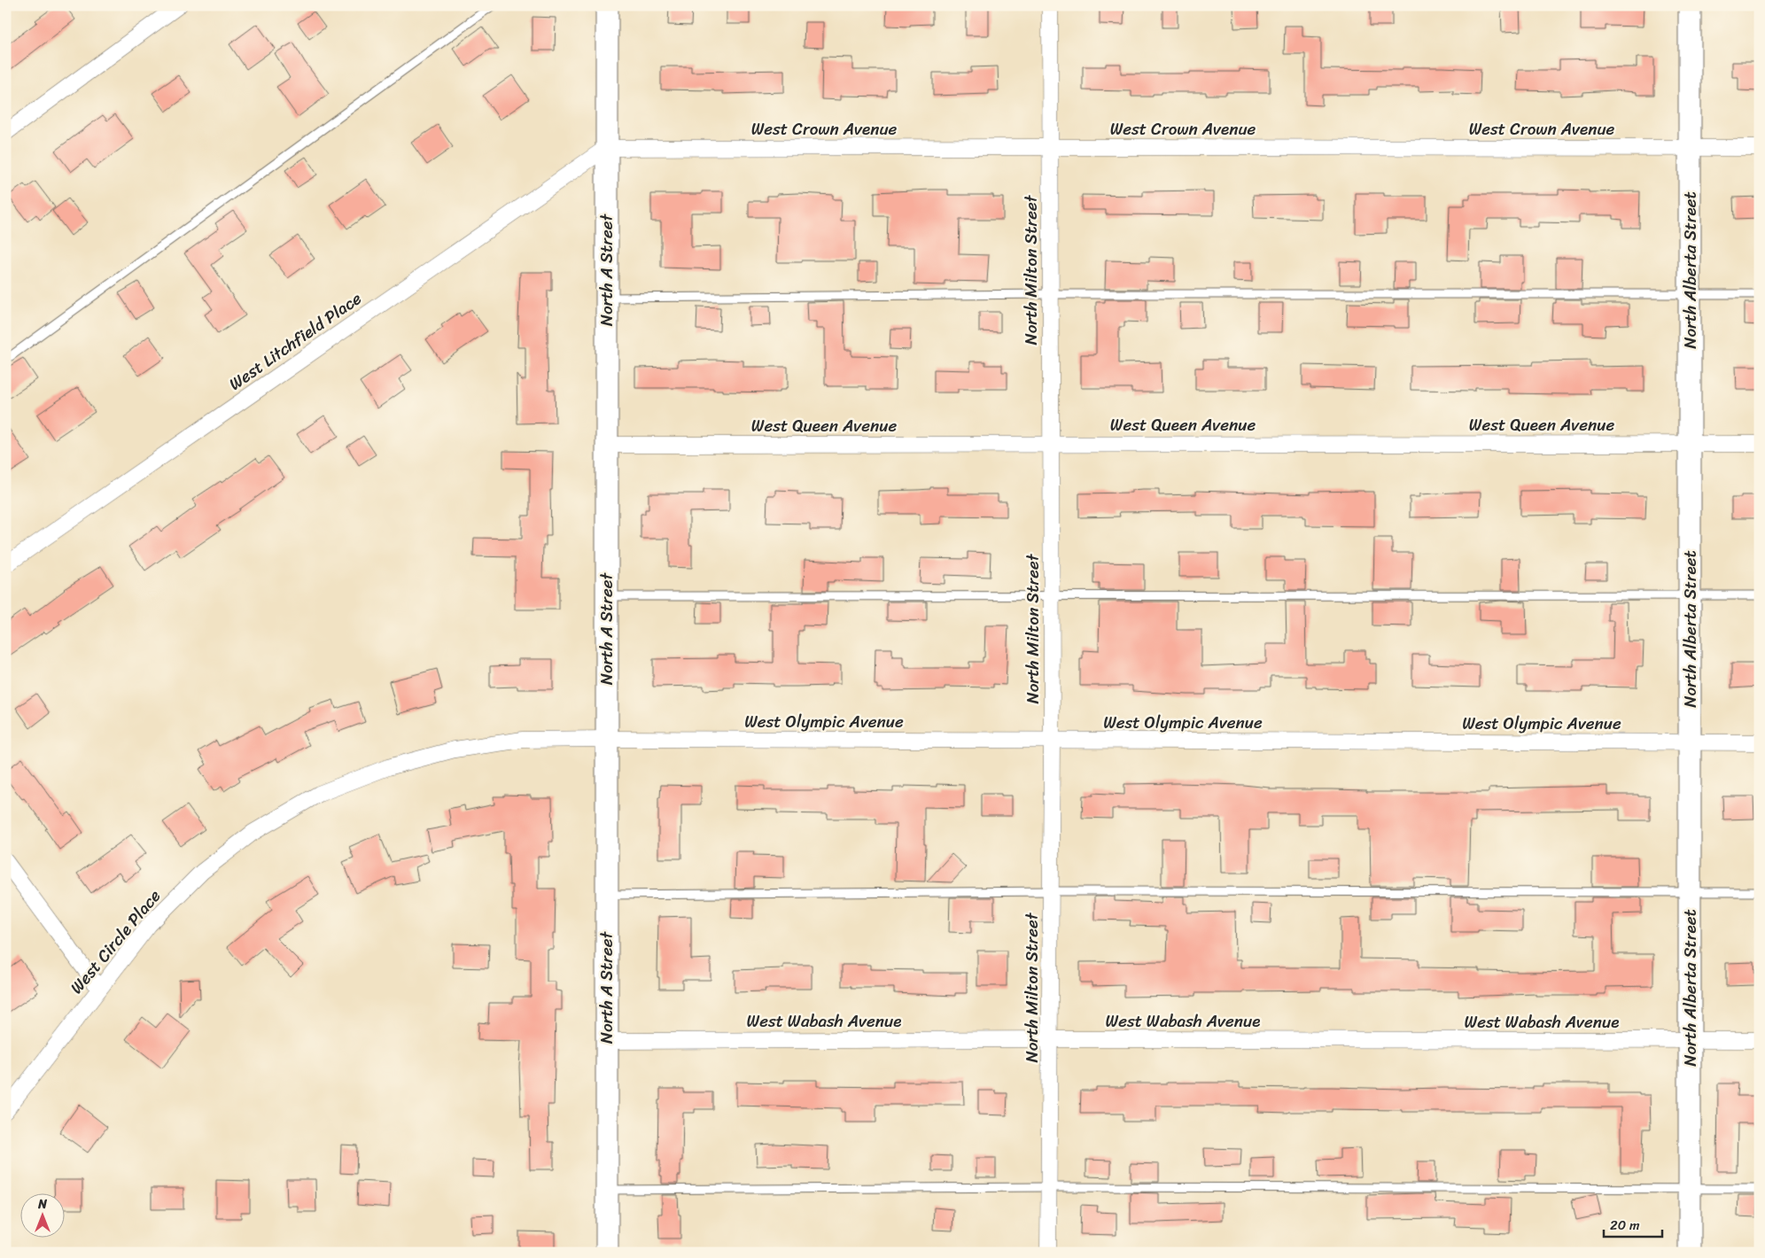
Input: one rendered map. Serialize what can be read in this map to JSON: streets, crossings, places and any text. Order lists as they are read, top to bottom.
{
  "streets": {
    "main road": ["North A Street", "North Alberta Street"],
    "street": [
      "West Crown Avenue",
      "North Milton Street",
      "West Litchfield Place",
      "West Queen Avenue",
      "West Olympic Avenue",
      "West Circle Place",
      "West Wabash Avenue"
    ]
  },
  "crossings": [
    ["West Crown Avenue", "North A Street"],
    ["West Crown Avenue", "North Milton Street"],
    ["West Crown Avenue", "North Alberta Street"],
    ["West Crown Avenue", "West Litchfield Place"],
    ["North A Street", "West Litchfield Place"],
    ["North A Street", "West Queen Avenue"],
    ["North A Street", "West Olympic Avenue"],
    ["North A Street", "West Circle Place"],
    ["North A Street", "West Wabash Avenue"],
    ["North Milton Street", "West Queen Avenue"],
    ["North Milton Street", "West Olympic Avenue"],
    ["North Milton Street", "West Wabash Avenue"],
    ["North Alberta Street", "West Queen Avenue"],
    ["North Alberta Street", "West Olympic Avenue"],
    ["North Alberta Street", "West Wabash Avenue"],
    ["West Olympic Avenue", "West Circle Place"]
  ],
  "scale_bar": "20 m",
  "north": "top"
}
